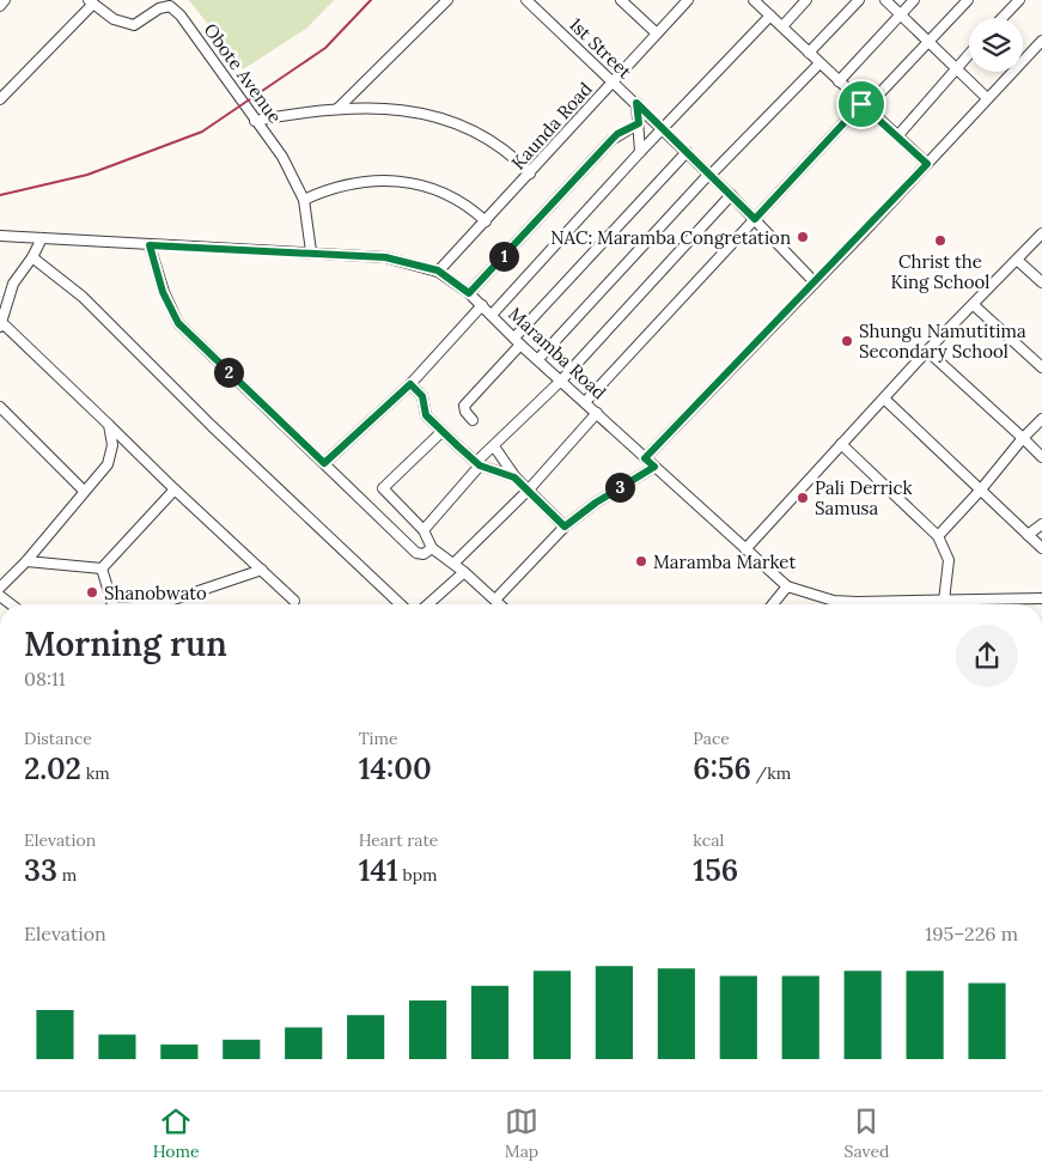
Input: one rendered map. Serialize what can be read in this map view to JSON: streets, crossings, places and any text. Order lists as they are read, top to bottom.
{
  "streets": {
    "street": [
      "1st Street",
      "Obote Avenue",
      "Kaunda Road",
      "Maramba Road"
    ]
  },
  "crossings": [
    ["1st Street", "Kaunda Road"],
    ["Obote Avenue", "Maramba Road"],
    ["Kaunda Road", "Maramba Road"]
  ],
  "places": [
    "NAC: Maramba Congretation",
    "Christ the King School",
    "Shungu Namutitima Secondary School",
    "Pali Derrick Samusa",
    "Maramba Market",
    "Shanobwato"
  ],
  "page": {
    "pins": ["1", "2", "3"],
    "heading": ["Morning run", "08:11"],
    "stats": [
      ["Distance", "2.02 km"],
      ["Time", "14:00"],
      ["Pace", "6:56 /km"],
      ["Elevation", "33 m"],
      ["Heart rate", "141 bpm"],
      ["kcal", "156"]
    ],
    "chart": ["Elevation", "195–226 m"],
    "tabs": ["Home", "Map", "Saved"]
  }
}
